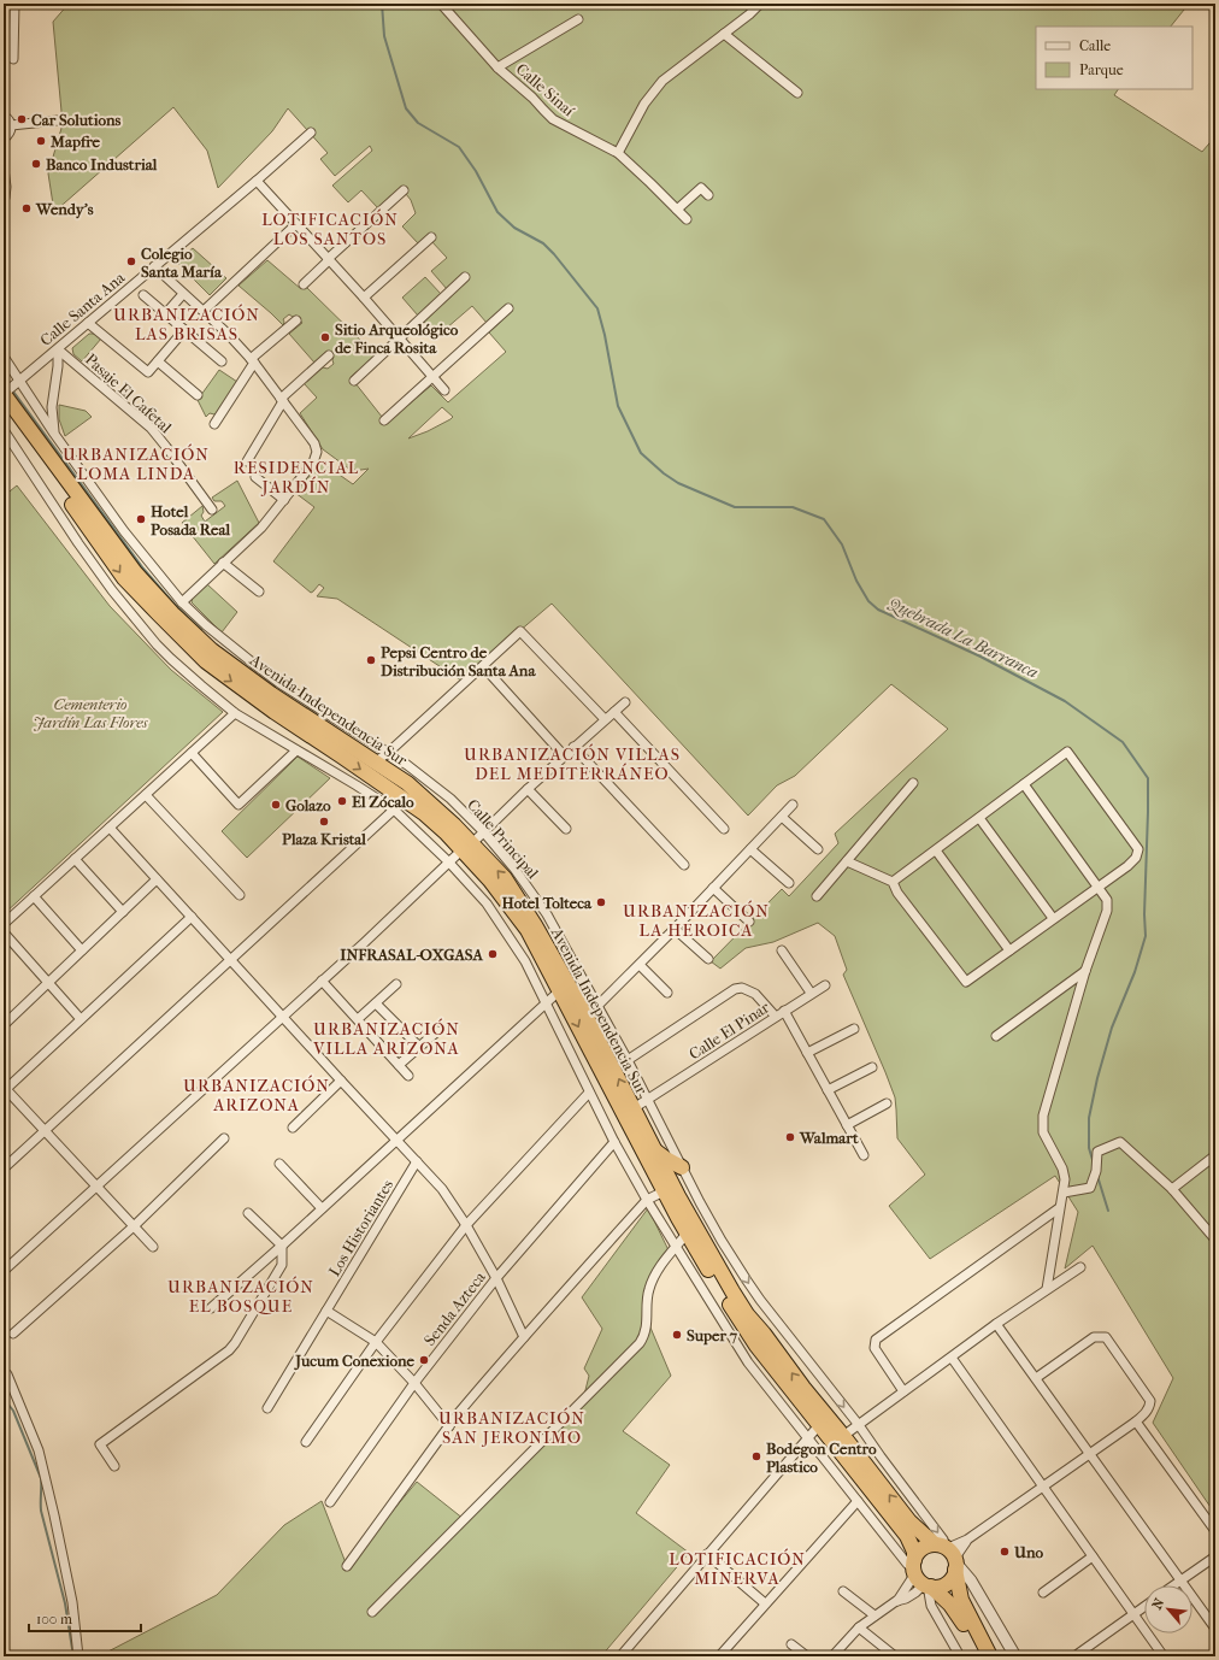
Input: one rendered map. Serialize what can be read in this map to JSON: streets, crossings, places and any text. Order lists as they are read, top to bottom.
{
  "streets": {
    "highway": ["Avenida Independencia Sur"],
    "street": [
      "Calle Sinaí",
      "Calle Santa Ana",
      "Pasaje El Cafetal",
      "Calle Principal",
      "Calle El Pinar",
      "Los Historiantes",
      "Senda Azteca"
    ]
  },
  "crossings": [
    ["Calle Santa Ana", "Pasaje El Cafetal"],
    ["Calle Santa Ana", "Avenida Independencia Sur"],
    ["Calle Santa Ana", "Calle Principal"],
    ["Avenida Independencia Sur", "Calle Principal"],
    ["Avenida Independencia Sur", "Calle El Pinar"],
    ["Calle Principal", "Calle El Pinar"]
  ],
  "districts": [
    "LOTIFICACIÓN LOS SANTOS",
    "URBANIZACIÓN LAS BRISAS",
    "URBANIZACIÓN LOMA LINDA",
    "RESIDENCIAL JARDÍN",
    "URBANIZACIÓN VILLAS DEL MEDITERRÁNEO",
    "URBANIZACIÓN LA HEROICA",
    "URBANIZACIÓN VILLA ARIZONA",
    "URBANIZACIÓN ARIZONA",
    "URBANIZACIÓN EL BOSQUE",
    "URBANIZACIÓN SAN JERONIMO",
    "LOTIFICACIÓN MINERVA"
  ],
  "water": ["Quebrada La Barranca"],
  "parks": ["Cementerio Jardín Las Flores"],
  "places": [
    "Car Solutions",
    "Mapfre",
    "Banco Industrial",
    "Wendy's",
    "Colegio Santa María",
    "Sitio Arqueológico de Finca Rosita",
    "Hotel Posada Real",
    "Pepsi Centro de Distribución Santa Ana",
    "El Zócalo",
    "Golazo",
    "Plaza Kristal",
    "Hotel Tolteca",
    "INFRASAL-OXGASA",
    "Walmart",
    "Super 7",
    "Jucum Conexione",
    "Bodegon Centro Plastico",
    "Uno"
  ],
  "legend": ["Calle", "Parque"],
  "scale_bar": "100 m",
  "north": "top left"
}
